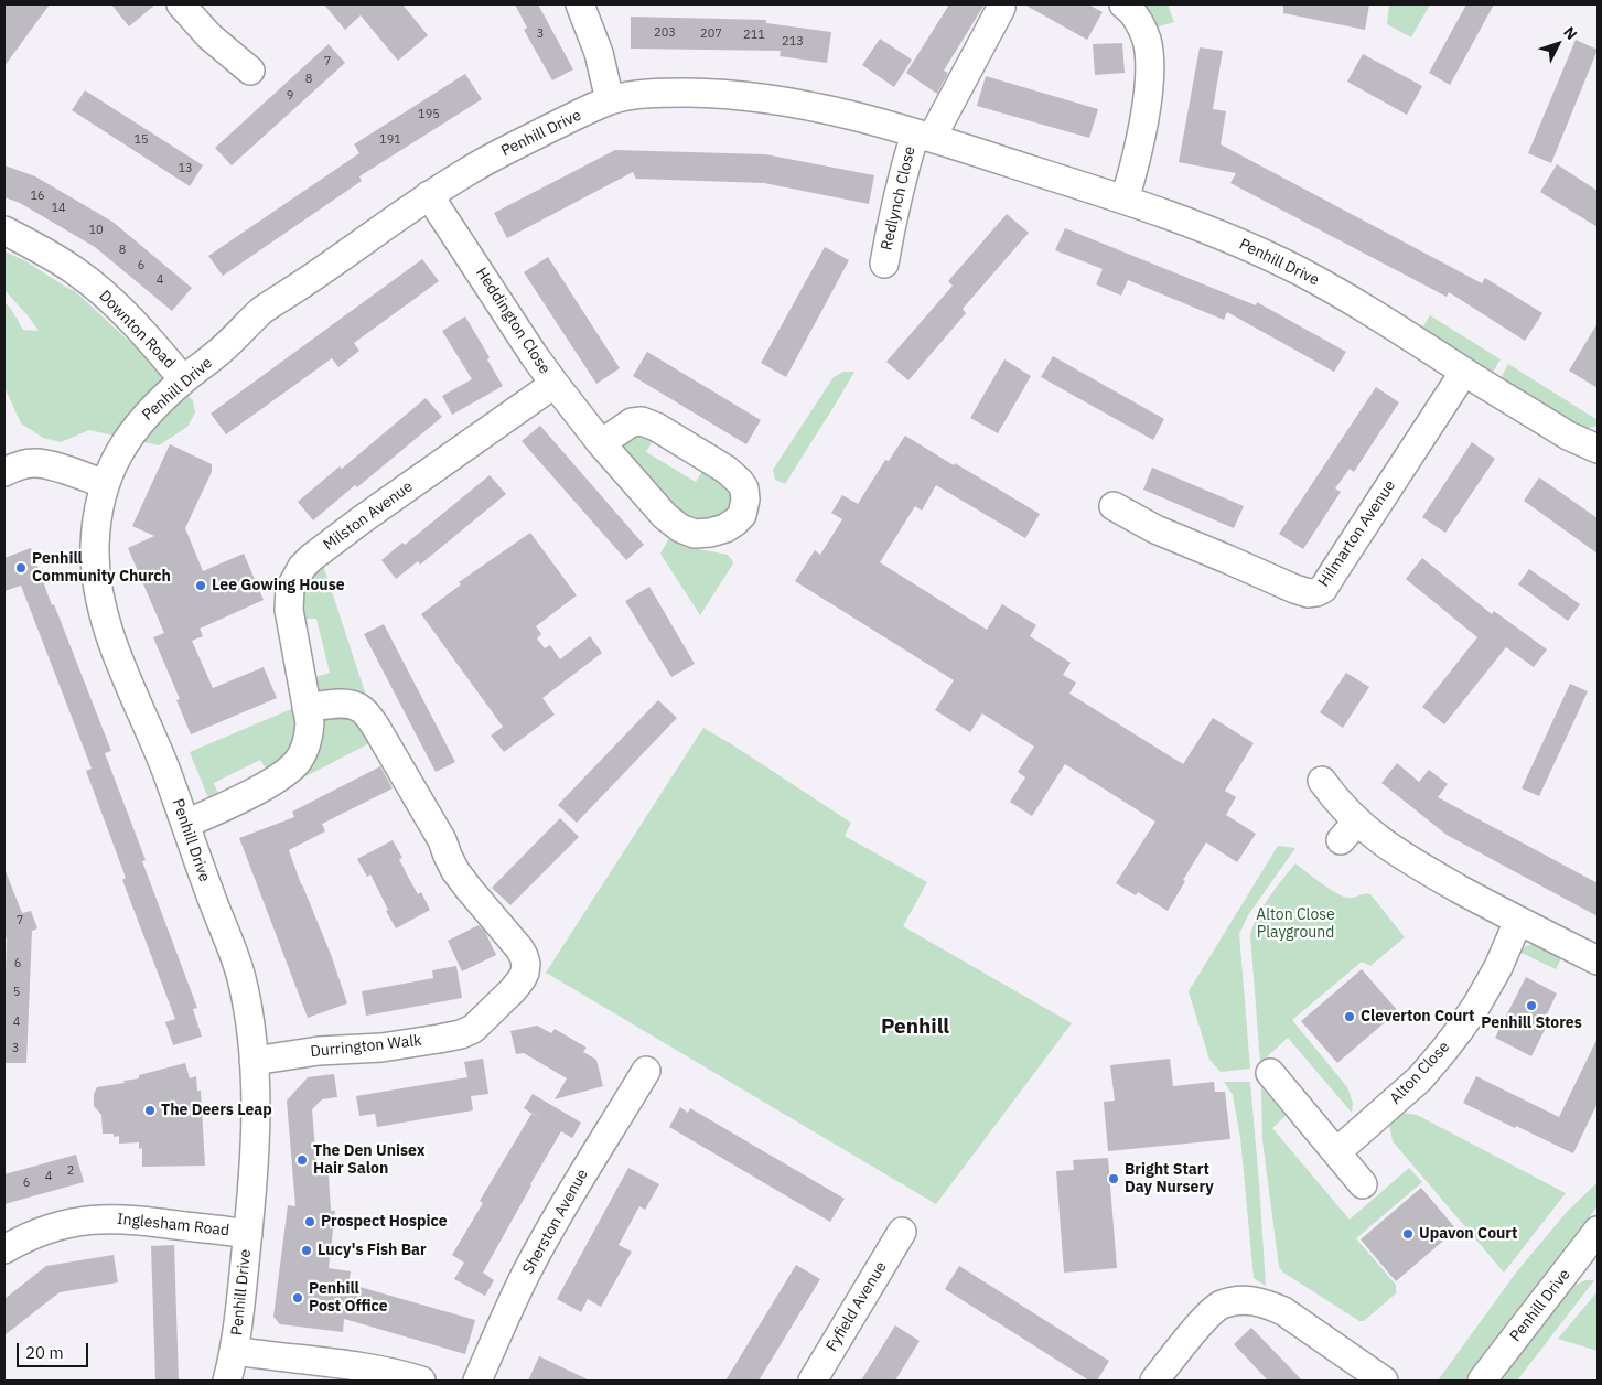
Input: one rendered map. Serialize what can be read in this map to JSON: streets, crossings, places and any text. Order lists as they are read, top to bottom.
{
  "streets": {
    "street": [
      "Penhill Drive",
      "Redlynch Close",
      "Heddington Close",
      "Downton Road",
      "Milston Avenue",
      "Hilmarton Avenue",
      "Durrington Walk",
      "Alton Close",
      "Sherston Avenue",
      "Inglesham Road",
      "Fyfield Avenue"
    ]
  },
  "crossings": [
    ["Penhill Drive", "Redlynch Close"],
    ["Penhill Drive", "Heddington Close"],
    ["Penhill Drive", "Downton Road"],
    ["Penhill Drive", "Milston Avenue"],
    ["Penhill Drive", "Hilmarton Avenue"],
    ["Penhill Drive", "Durrington Walk"],
    ["Penhill Drive", "Inglesham Road"],
    ["Heddington Close", "Milston Avenue"],
    ["Milston Avenue", "Durrington Walk"]
  ],
  "districts": ["Penhill"],
  "parks": ["Alton Close Playground"],
  "places": [
    "Penhill Community Church",
    "Lee Gowing House",
    "Penhill Stores",
    "Cleverton Court",
    "The Deers Leap",
    "The Den Unisex Hair Salon",
    "Bright Start Day Nursery",
    "Prospect Hospice",
    "Upavon Court",
    "Lucy's Fish Bar",
    "Penhill Post Office"
  ],
  "house_numbers": [
    "203",
    "3",
    "207",
    "211",
    "213",
    "7",
    "8",
    "9",
    "195",
    "15",
    "191",
    "13",
    "16",
    "14",
    "10",
    "8",
    "6",
    "4",
    "7",
    "6",
    "5",
    "4",
    "3",
    "2",
    "4",
    "6"
  ],
  "scale_bar": "20 m",
  "north": "top right"
}
